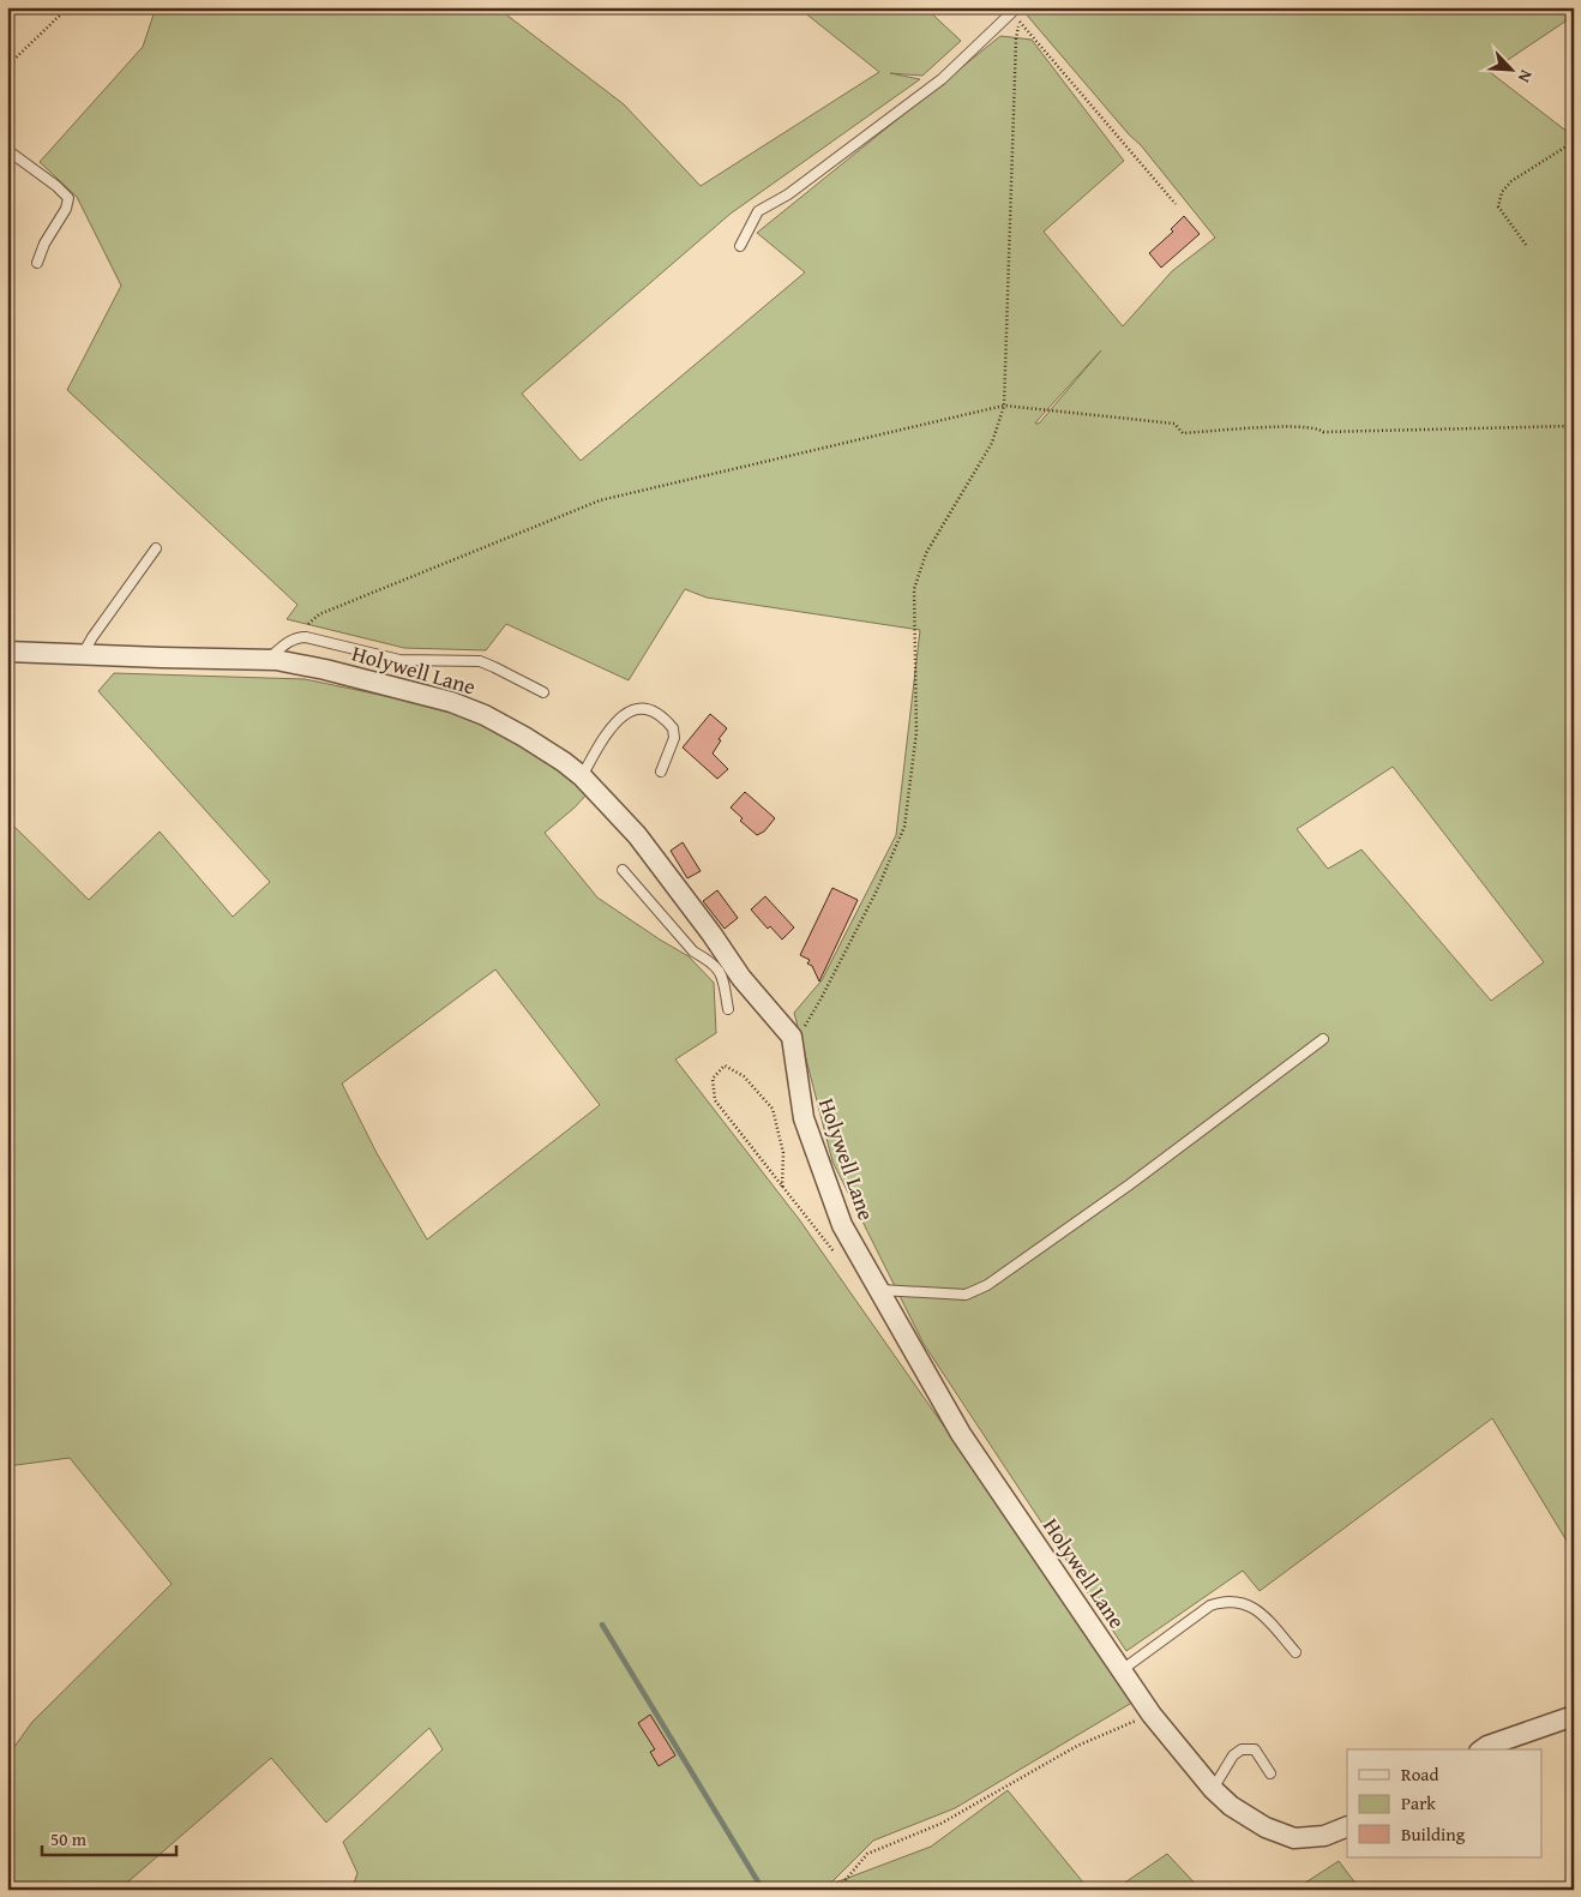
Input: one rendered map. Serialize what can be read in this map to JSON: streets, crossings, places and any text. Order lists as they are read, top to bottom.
{
  "streets": {
    "street": ["Holywell Lane"]
  },
  "legend": ["Road", "Park", "Building"],
  "scale_bar": "50 m",
  "north": "bottom right"
}
